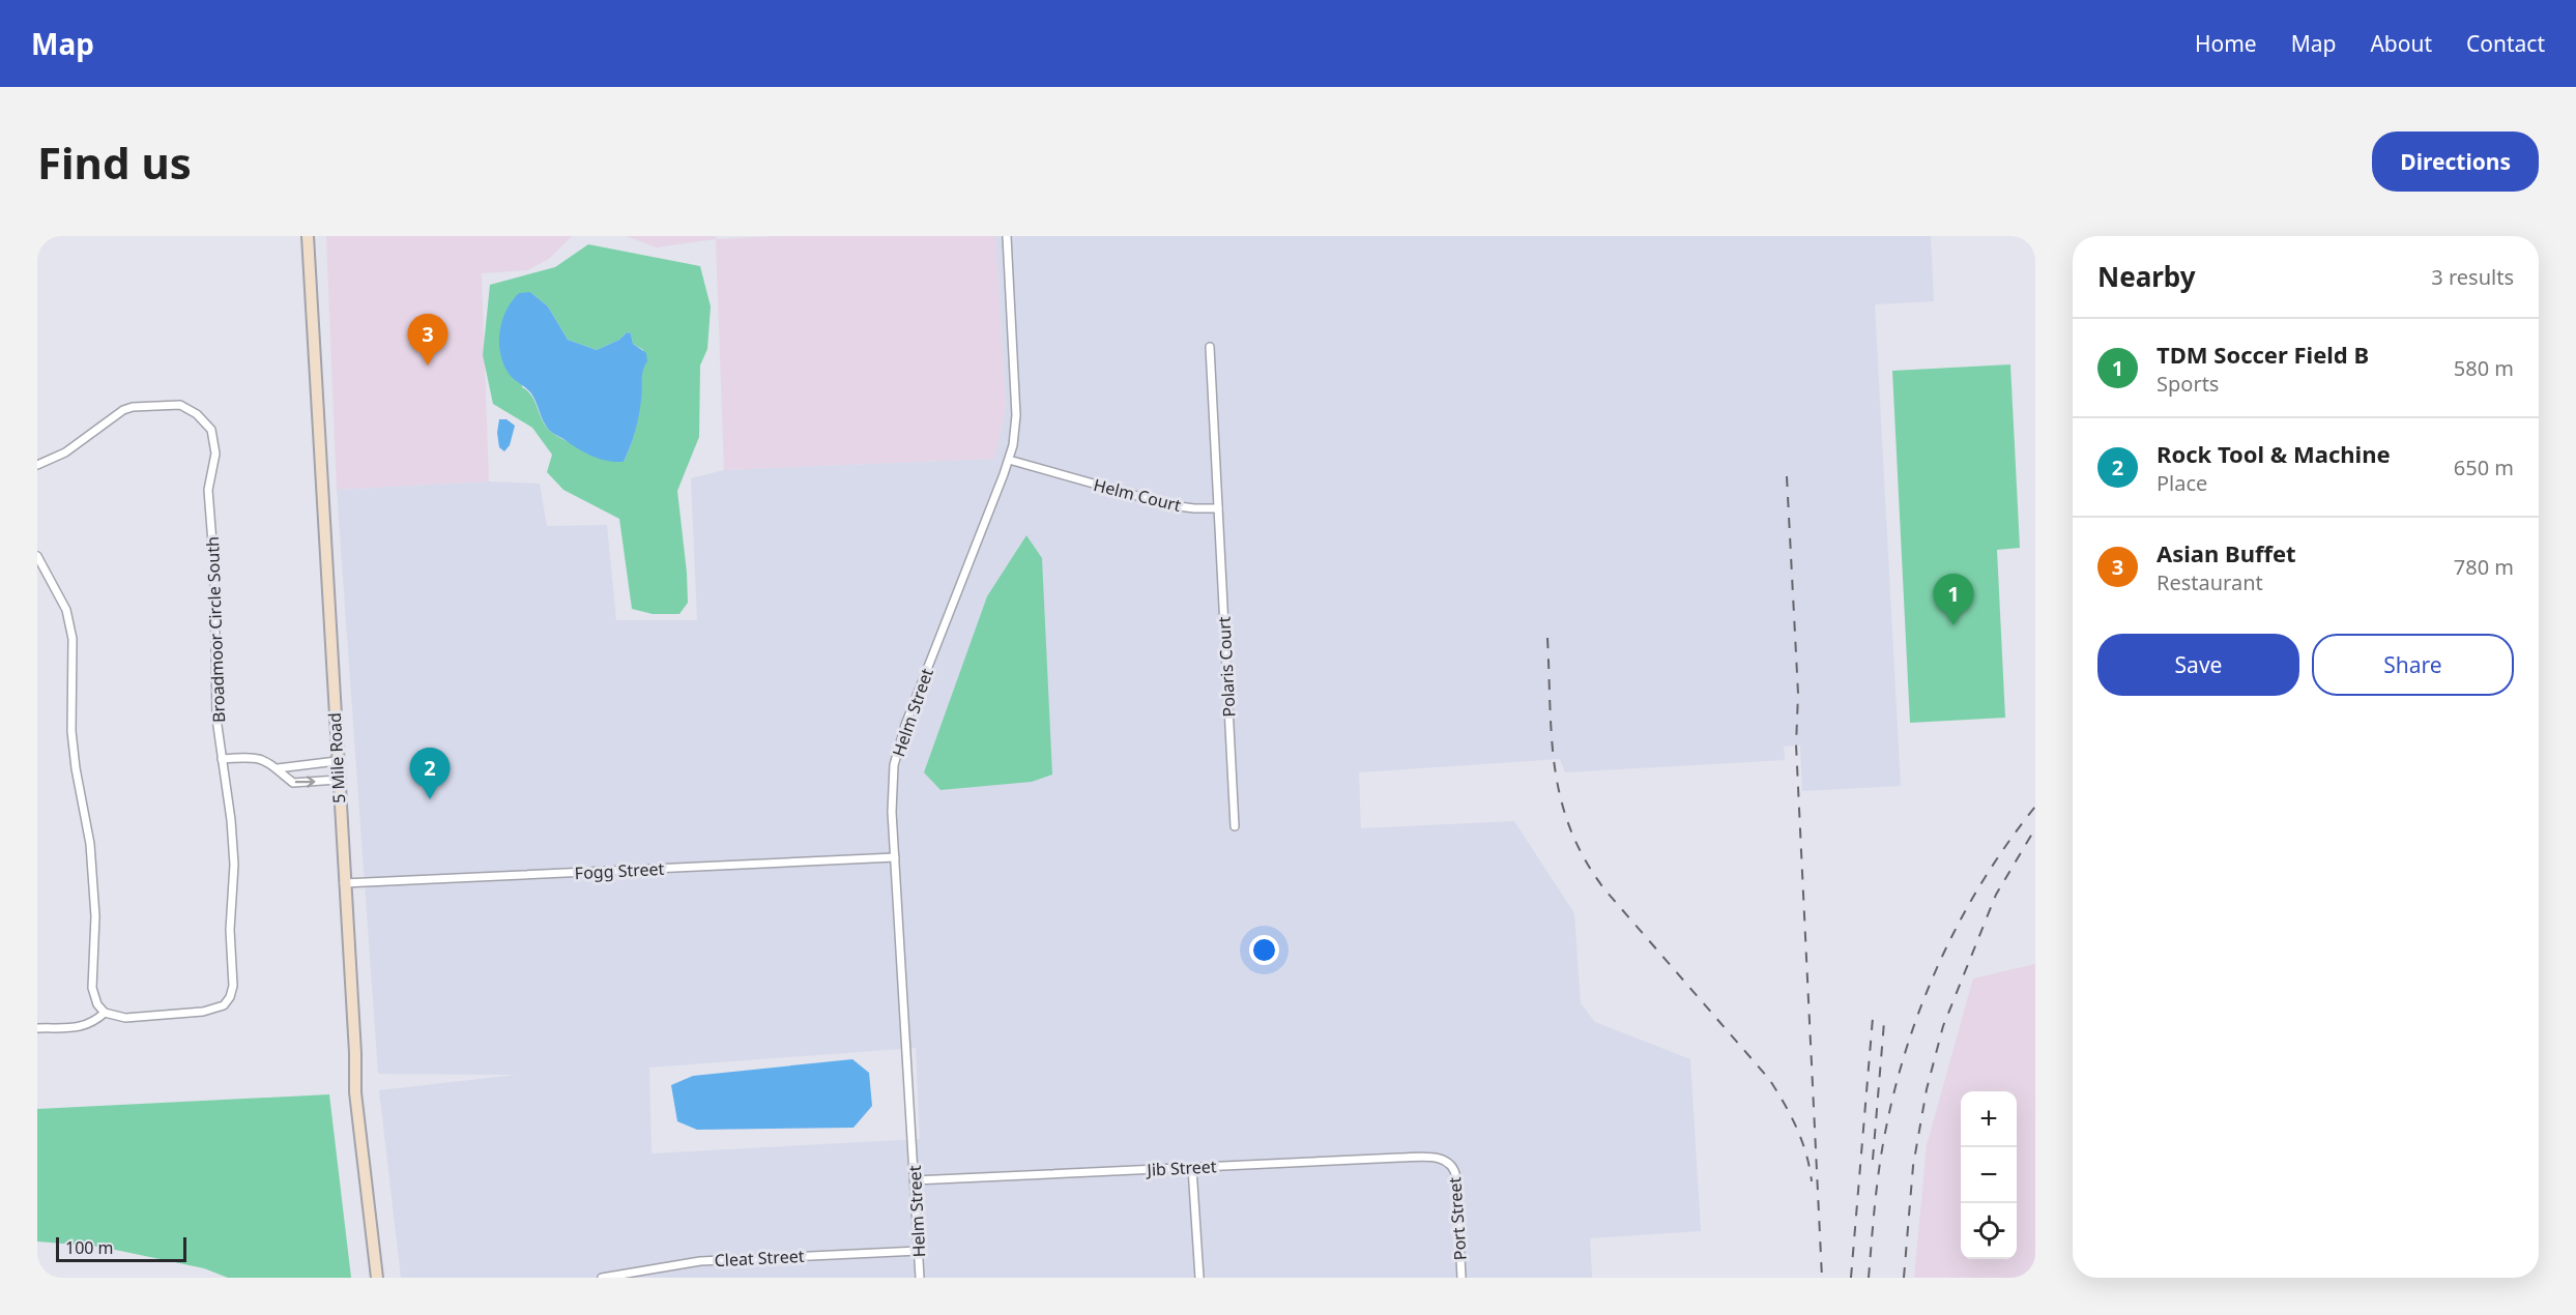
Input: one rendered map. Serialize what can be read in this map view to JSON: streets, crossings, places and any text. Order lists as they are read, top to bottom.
{
  "streets": {
    "street": [
      "Helm Court",
      "Broadmoor Circle South",
      "Polaris Court",
      "Helm Street",
      "5 Mile Road",
      "Fogg Street",
      "Jib Street",
      "Port Street",
      "Cleat Street"
    ]
  },
  "crossings": [
    ["Helm Court", "Polaris Court"],
    ["Helm Court", "Helm Street"],
    ["Helm Street", "Fogg Street"],
    ["Helm Street", "Jib Street"],
    ["Helm Street", "Cleat Street"],
    ["5 Mile Road", "Fogg Street"],
    ["Jib Street", "Port Street"]
  ],
  "scale_bar": "100 m",
  "page": {
    "header": "Map",
    "nav": [
      "Home",
      "Map",
      "About",
      "Contact"
    ],
    "buttons": [
      "Directions",
      ["Save", "Share"]
    ],
    "title": "Find us",
    "heading": ["Nearby", "3 results"],
    "pins": ["3", "1", "2"],
    "list": [
      {
        "mark": "1",
        "name": "TDM Soccer Field B",
        "note": "Sports",
        "value": "580 m"
      },
      {
        "mark": "2",
        "name": "Rock Tool & Machine",
        "note": "Place",
        "value": "650 m"
      },
      {
        "mark": "3",
        "name": "Asian Buffet",
        "note": "Restaurant",
        "value": "780 m"
      }
    ],
    "map_buttons": ["+", "−"],
    "scale": "100 m"
  }
}
